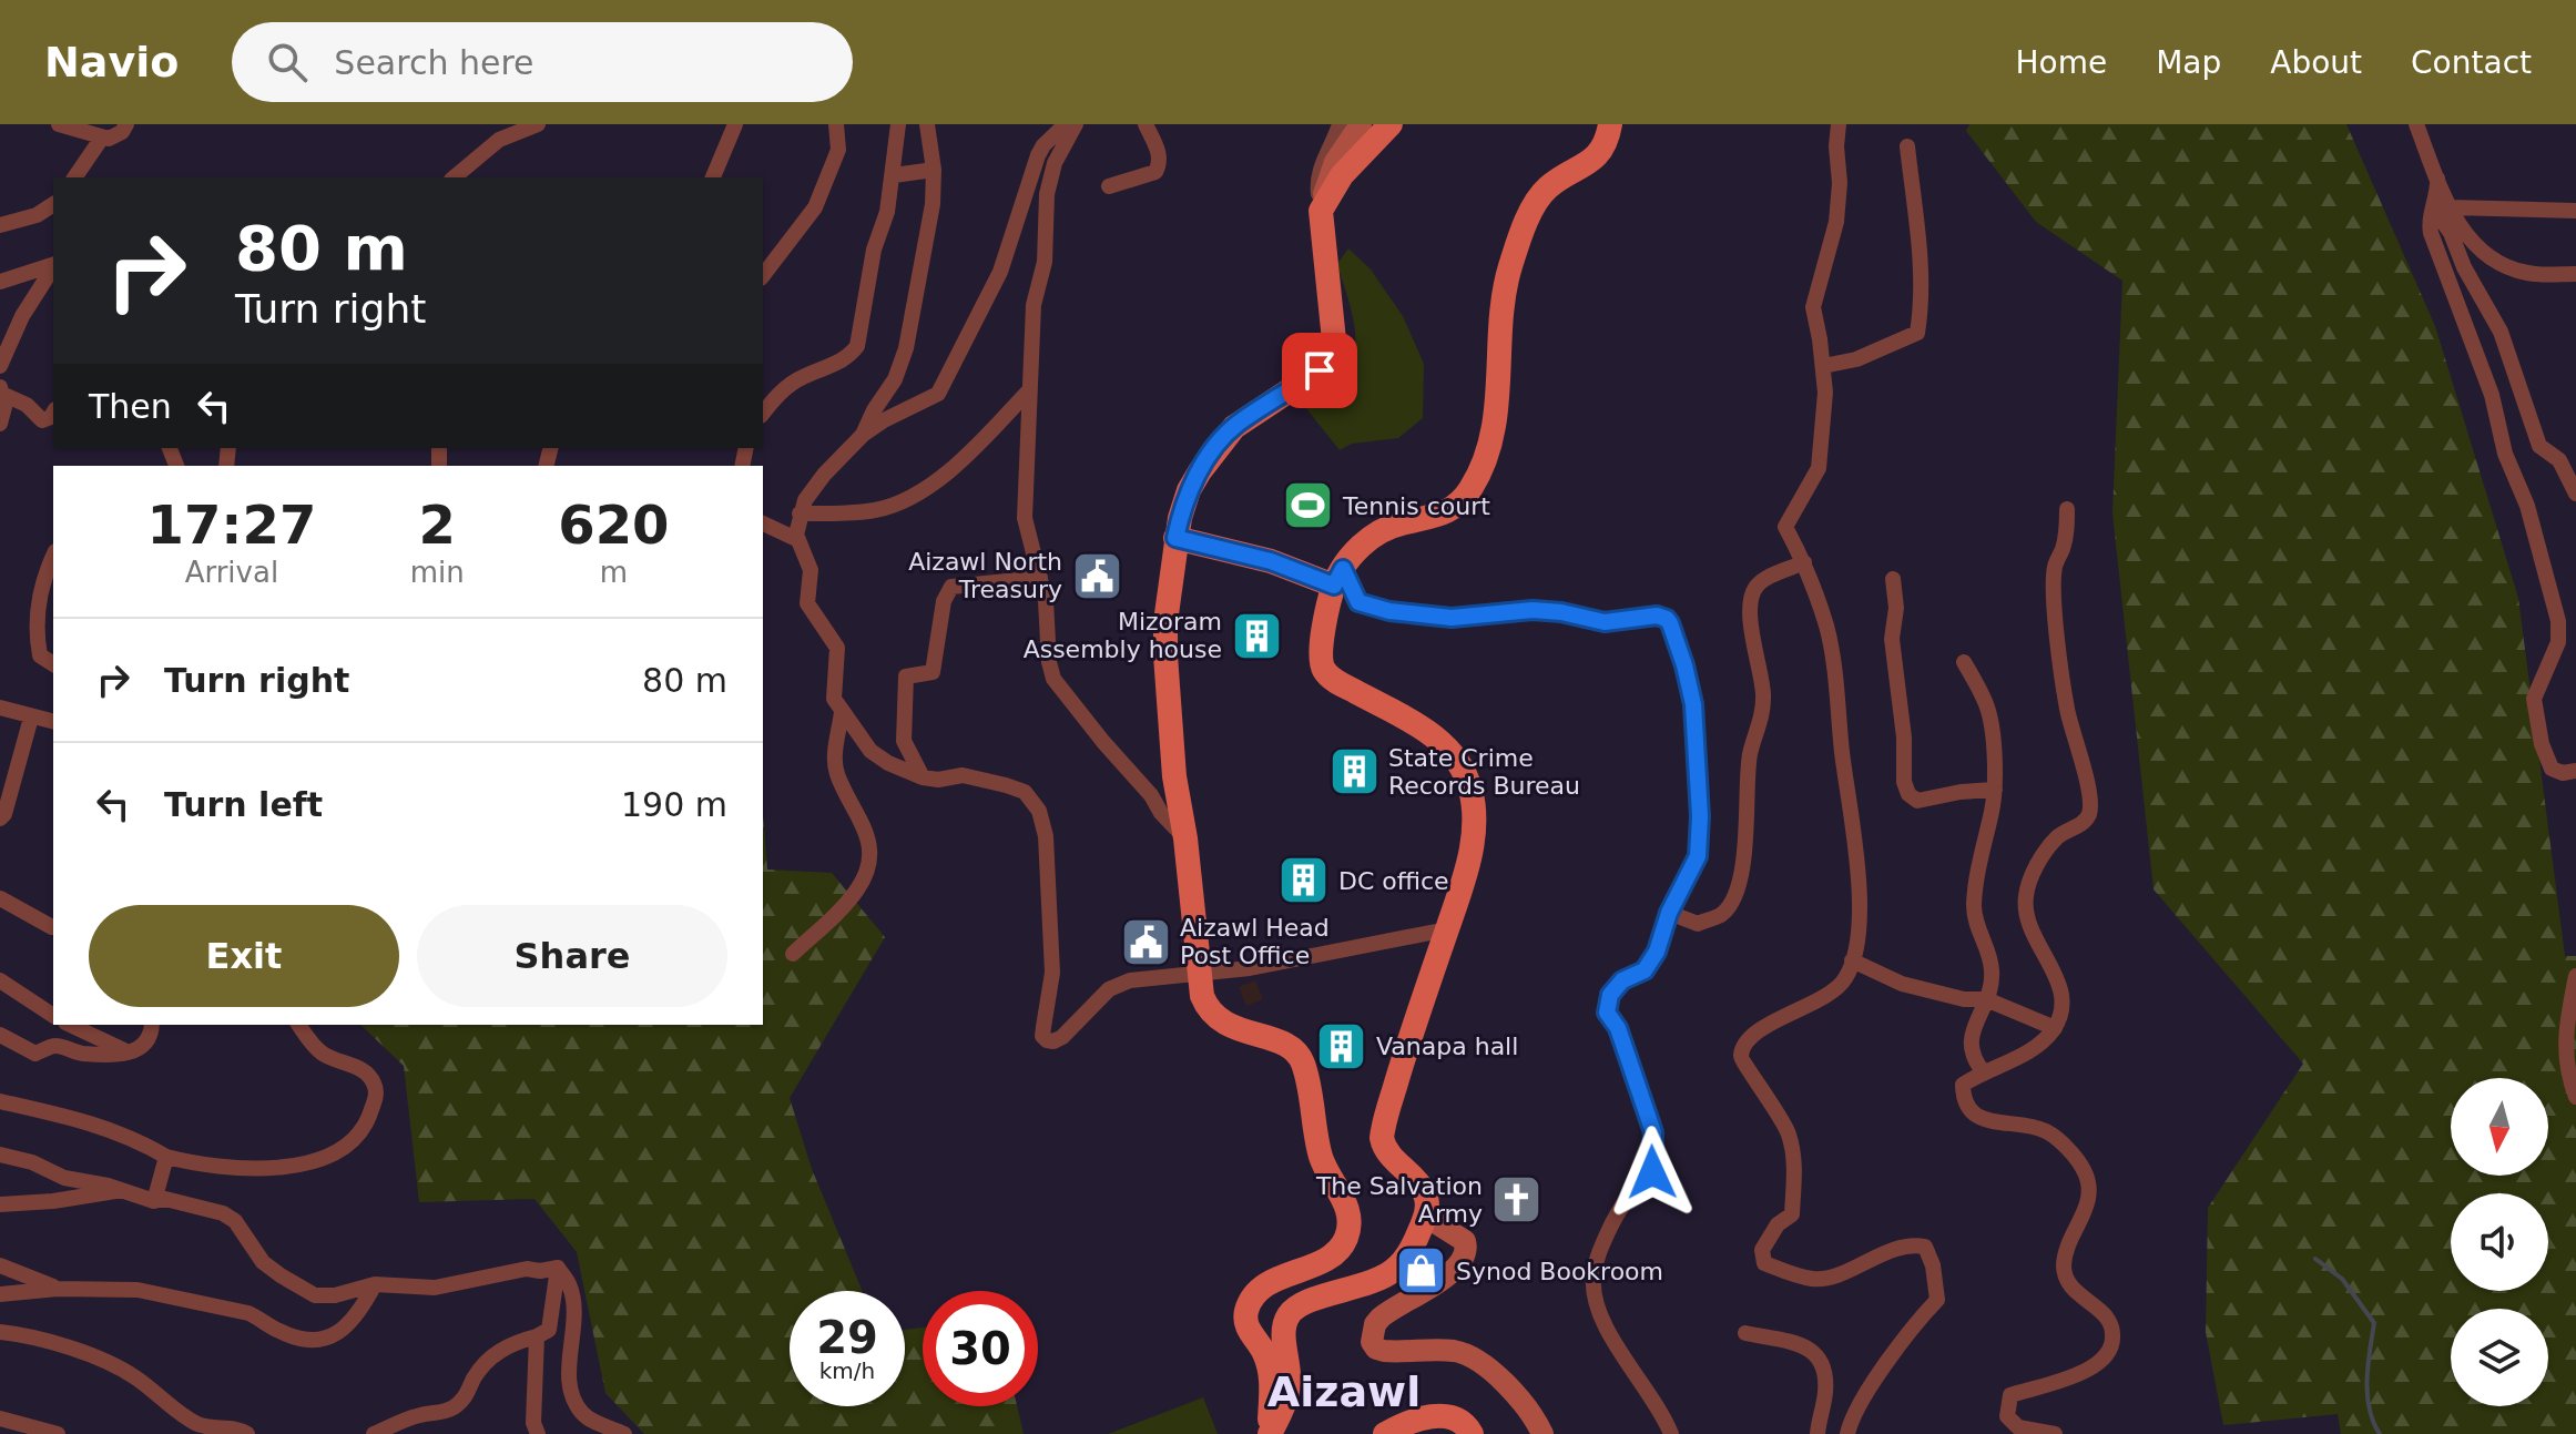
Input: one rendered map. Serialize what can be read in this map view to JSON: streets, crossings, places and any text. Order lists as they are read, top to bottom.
{
  "districts": ["Aizawl"],
  "places": {
    "sports": ["Tennis court"],
    "public building": ["Aizawl North Treasury", "Aizawl Head Post Office"],
    "building": [
      "Mizoram Assembly house",
      "State Crime Records Bureau",
      "DC office",
      "Vanapa hall"
    ],
    "church": ["The Salvation Army"],
    "shop": ["Synod Bookroom"]
  },
  "north": "bottom",
  "page": {
    "header": "Navio",
    "search": "Search here",
    "nav": [
      "Home",
      "Map",
      "About",
      "Contact"
    ],
    "turn": ["80 m", "Turn right"],
    "then": "Then",
    "eta": [
      "17:27",
      "Arrival",
      "2",
      "min",
      "620",
      "m"
    ],
    "list": [
      {
        "name": "Turn right",
        "value": "80 m"
      },
      {
        "name": "Turn left",
        "value": "190 m"
      }
    ],
    "buttons": ["Exit", "Share"],
    "speed": "29 km/h",
    "limit": "30"
  }
}
